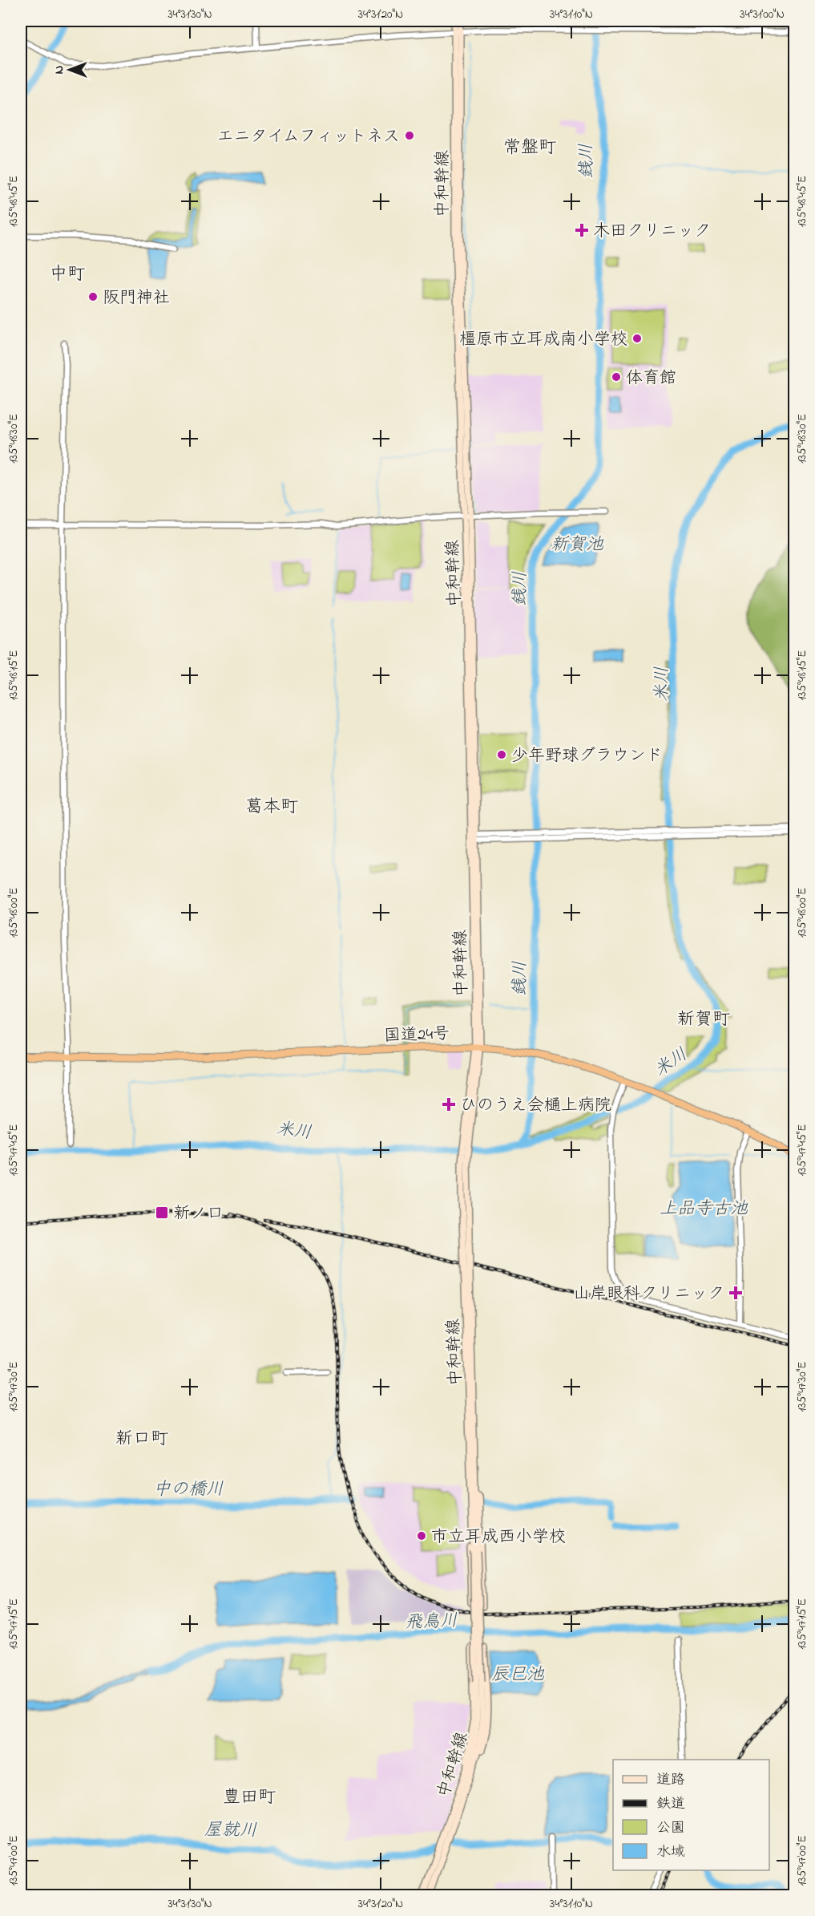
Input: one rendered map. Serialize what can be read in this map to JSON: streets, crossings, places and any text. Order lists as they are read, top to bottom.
{
  "streets": {
    "highway": ["国道24号"],
    "main road": ["中和幹線"]
  },
  "crossings": [
    ["中和幹線", "国道24号"]
  ],
  "districts": [
    "常盤町",
    "中町",
    "葛本町",
    "新賀町",
    "新口町",
    "豊田町"
  ],
  "water": [
    "銭川",
    "新賀池",
    "米川",
    "上品寺古池",
    "中の橋川",
    "飛鳥川",
    "辰巳池",
    "屋就川"
  ],
  "places": {
    "other": [
      "エニタイムフィットネス",
      "阪門神社",
      "橿原市立耳成南小学校",
      "体育館",
      "少年野球グラウンド",
      "市立耳成西小学校"
    ],
    "health": ["木田クリニック", "ひのうえ会樋上病院", "山岸眼科クリニック"],
    "transit": ["新ノ口"]
  },
  "legend": [
    "道路",
    "鉄道",
    "公園",
    "水域"
  ],
  "north": "left",
  "coordinates": [
    "34°31'30\"N",
    "34°31'20\"N",
    "34°31'10\"N",
    "34°31'00\"N",
    "135°48'45\"E",
    "135°48'30\"E",
    "135°48'15\"E",
    "135°48'00\"E",
    "135°47'45\"E",
    "135°47'30\"E",
    "135°47'15\"E",
    "135°47'00\"E"
  ]
}
